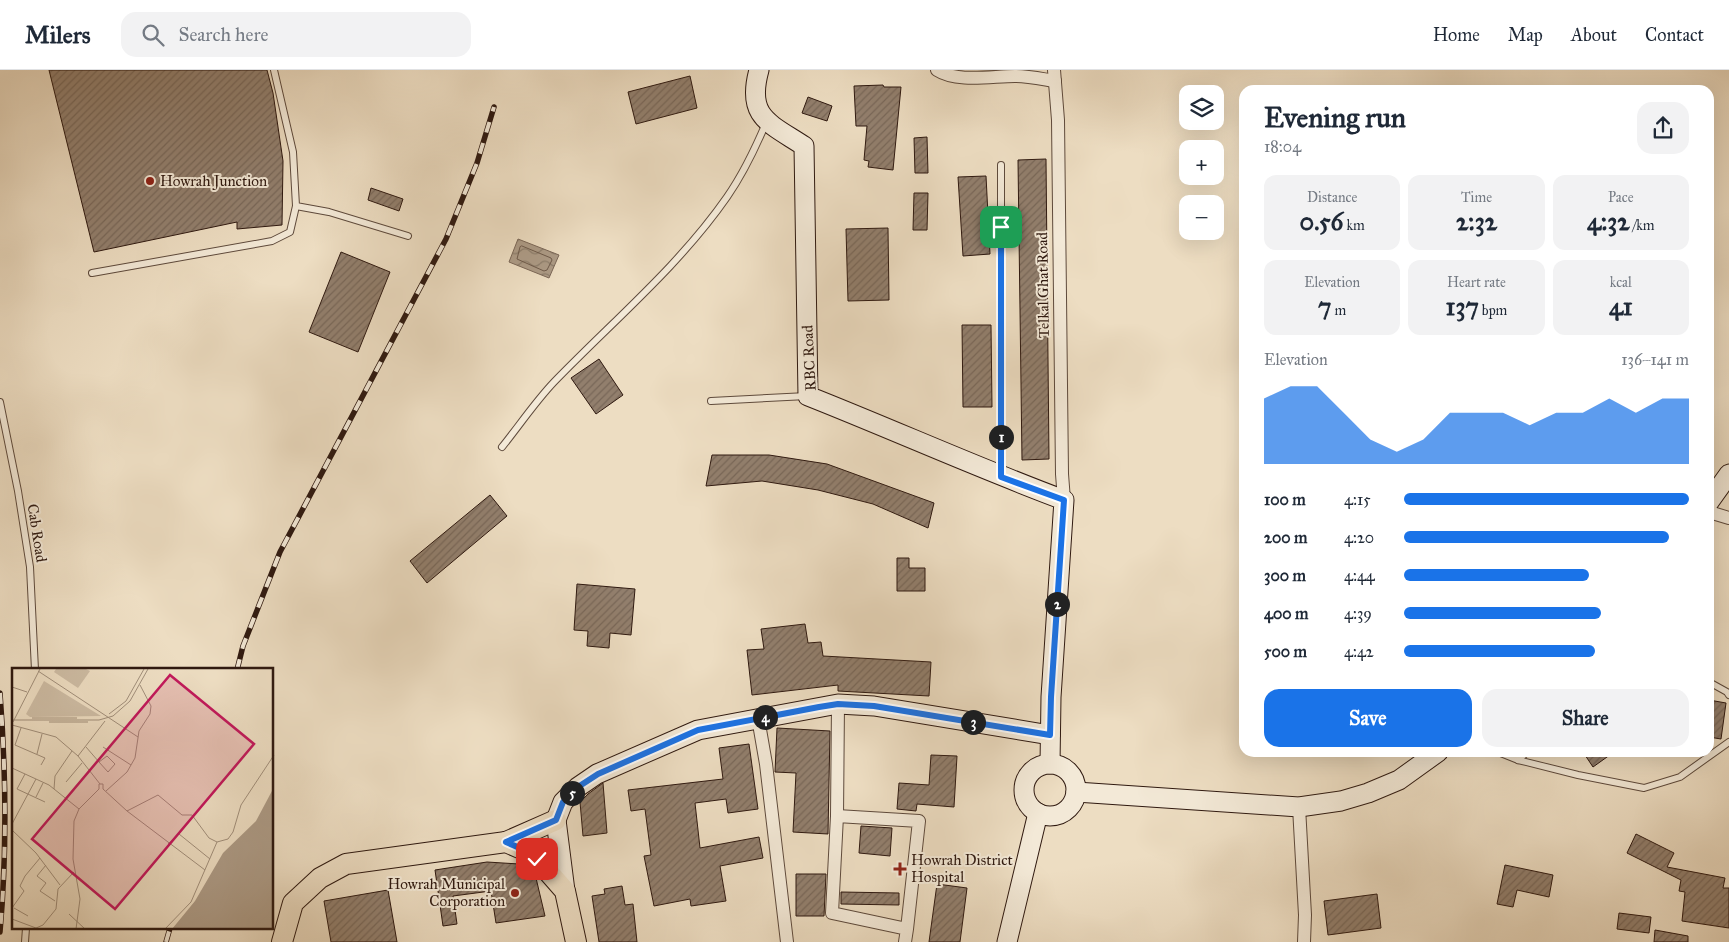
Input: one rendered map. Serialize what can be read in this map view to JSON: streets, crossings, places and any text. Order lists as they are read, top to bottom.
{
  "streets": {
    "main road": ["RBC Road"],
    "street": ["Telkal Ghat Road"],
    "lane": ["Cab Road"]
  },
  "crossings": [
    ["Telkal Ghat Road", "RBC Road"]
  ],
  "places": {
    "other": ["Howrah Junction", "Howrah Municipal Corporation"],
    "health": ["Howrah District Hospital"]
  },
  "page": {
    "header": "Milers",
    "search": "Search here",
    "nav": [
      "Home",
      "Map",
      "About",
      "Contact"
    ],
    "map_buttons": ["+", "−"],
    "heading": ["Evening run", "18:04"],
    "stats": [
      ["Distance", "0.56 km"],
      ["Time", "2:32"],
      ["Pace", "4:32 /km"],
      ["Elevation", "7 m"],
      ["Heart rate", "137 bpm"],
      ["kcal", "41"]
    ],
    "chart": ["Elevation", "136–141 m"],
    "pins": [
      "1",
      "2",
      "4",
      "3",
      "5"
    ],
    "list": [
      {
        "name": "100 m",
        "note": "4:15"
      },
      {
        "name": "200 m",
        "note": "4:20"
      },
      {
        "name": "300 m",
        "note": "4:44"
      },
      {
        "name": "400 m",
        "note": "4:39"
      },
      {
        "name": "500 m",
        "note": "4:42"
      }
    ],
    "buttons": ["Save", "Share"]
  }
}
